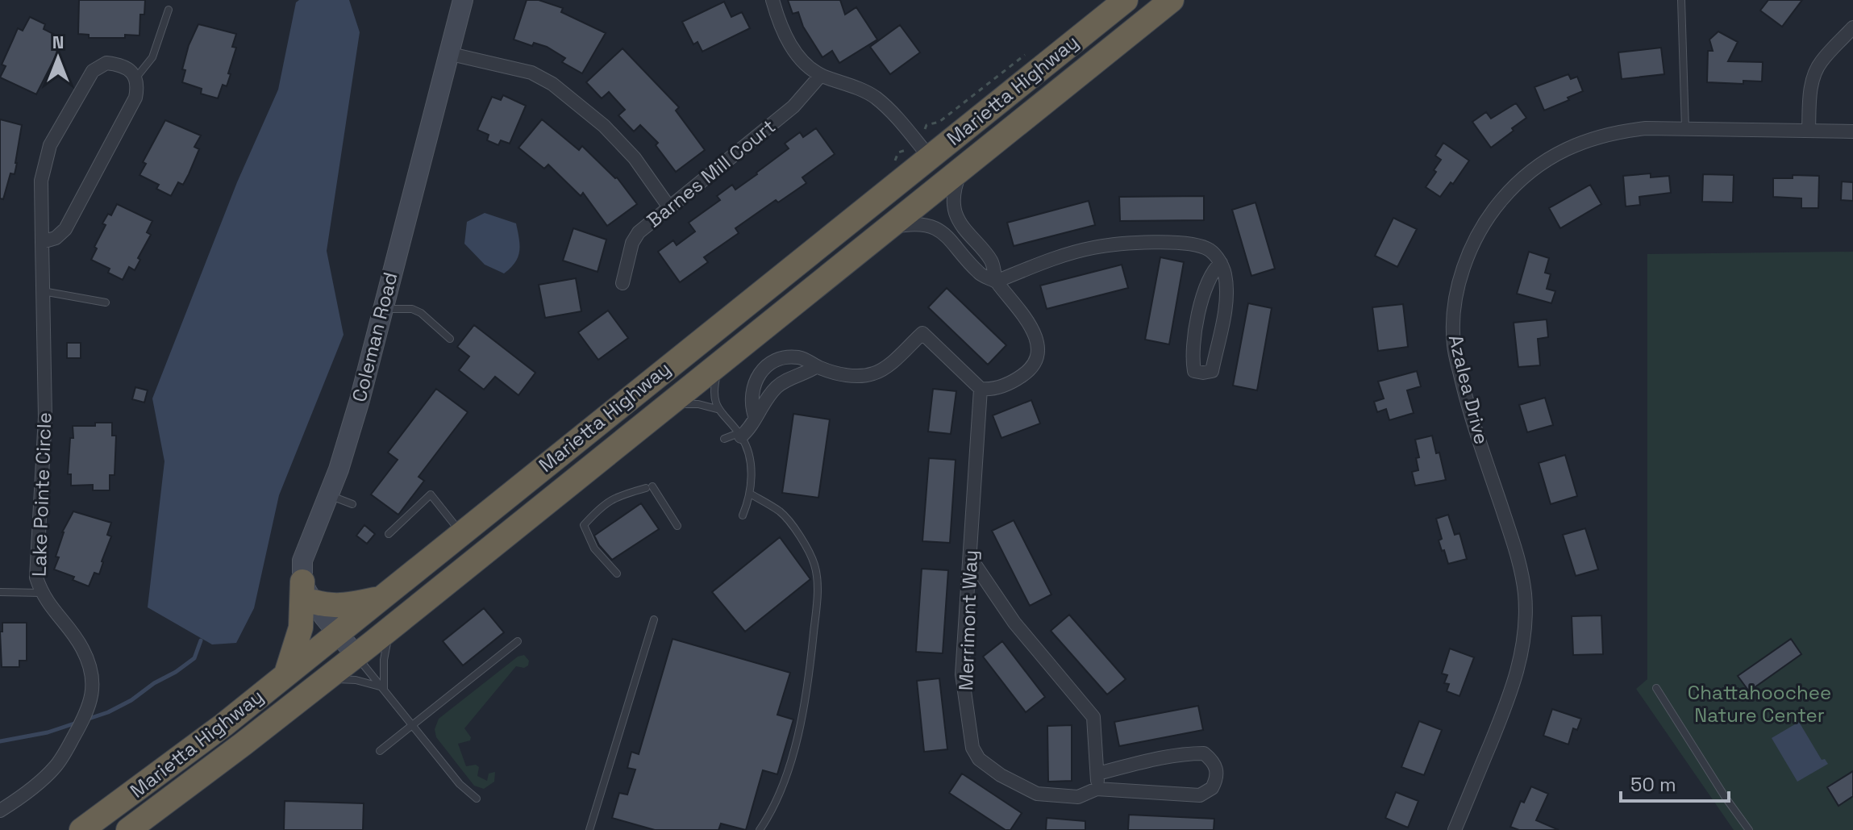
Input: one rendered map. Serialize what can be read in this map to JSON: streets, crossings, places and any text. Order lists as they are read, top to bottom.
{
  "streets": {
    "highway": ["Marietta Highway"],
    "street": [
      "Barnes Mill Court",
      "Coleman Road",
      "Azalea Drive",
      "Lake Pointe Circle",
      "Merrimont Way"
    ]
  },
  "parks": ["Chattahoochee Nature Center"],
  "scale_bar": "50 m",
  "north": "top"
}
